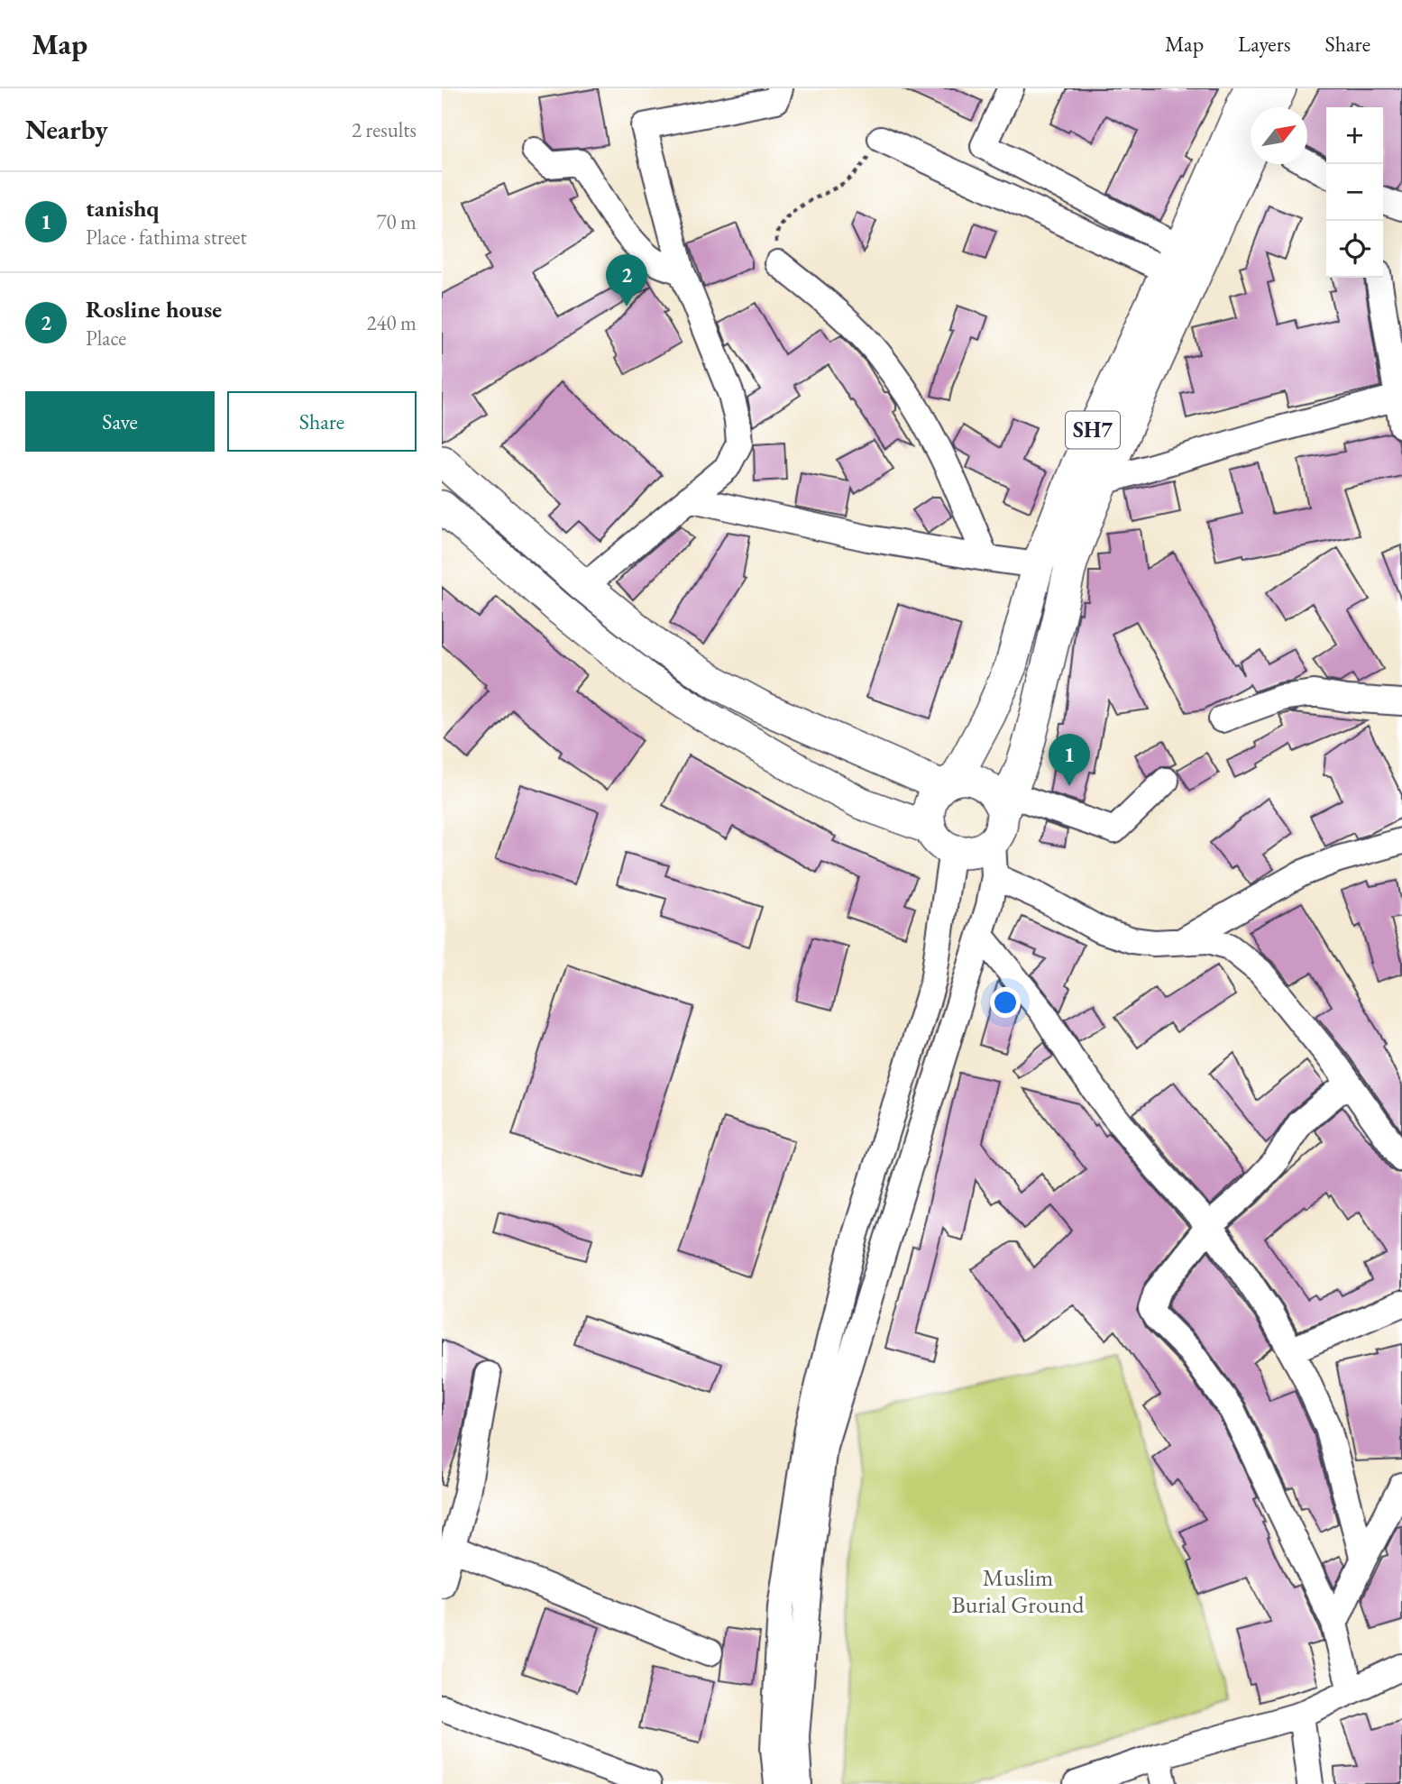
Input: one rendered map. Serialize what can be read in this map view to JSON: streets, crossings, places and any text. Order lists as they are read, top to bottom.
{
  "streets": {
    "main road": ["SH7"]
  },
  "parks": ["Muslim Burial Ground"],
  "north": "top right",
  "page": {
    "header": "Map",
    "nav": ["Map", "Layers", "Share"],
    "heading": ["Nearby", "2 results"],
    "map_buttons": ["+", "−"],
    "list": [
      {
        "mark": "1",
        "name": "tanishq",
        "note": "Place · fathima street",
        "value": "70 m"
      },
      {
        "mark": "2",
        "name": "Rosline house",
        "note": "Place",
        "value": "240 m"
      }
    ],
    "pins": ["2", "1"],
    "buttons": ["Save", "Share"]
  }
}
